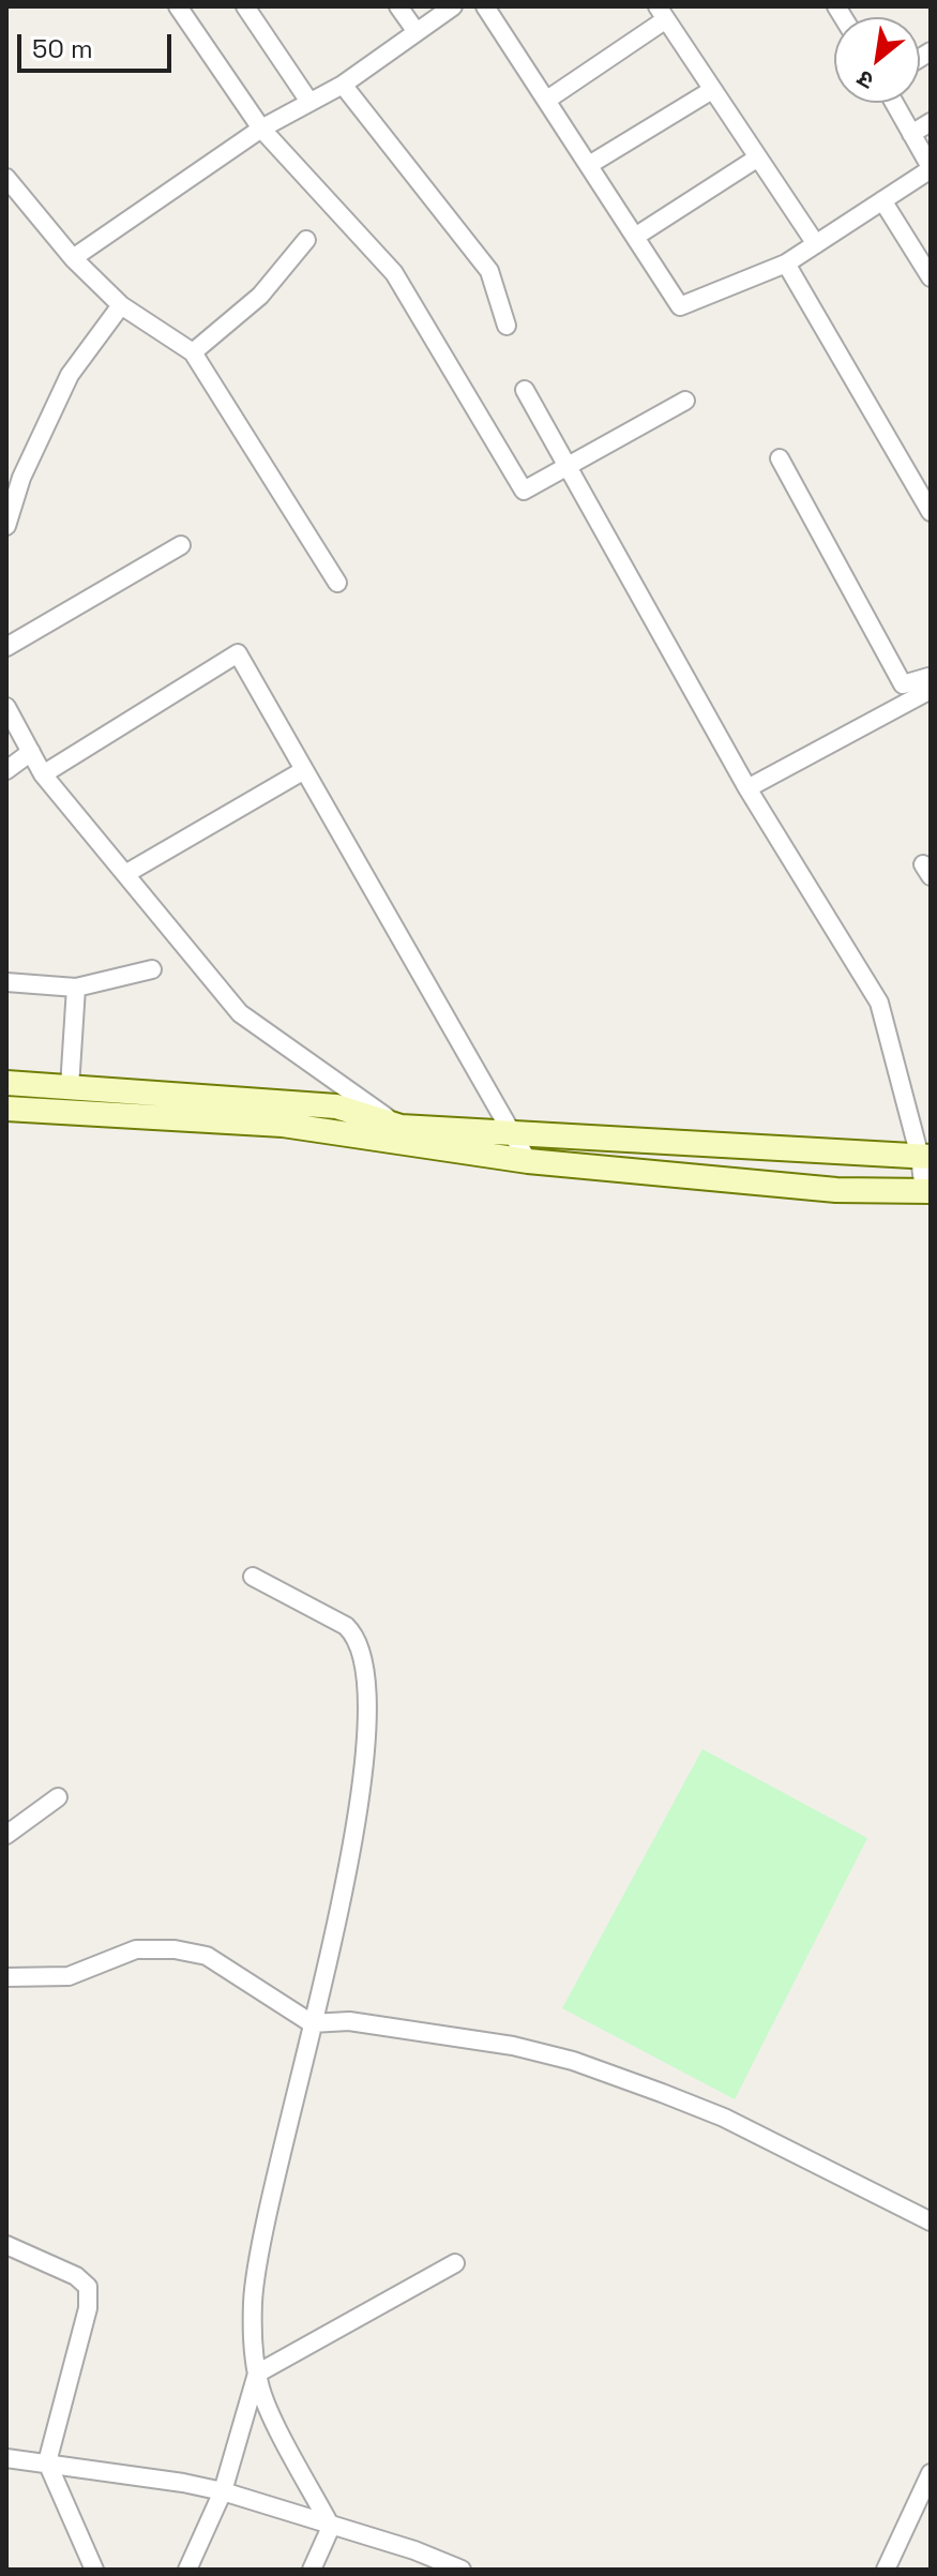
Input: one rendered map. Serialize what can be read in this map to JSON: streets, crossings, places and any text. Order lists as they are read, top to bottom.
{
  "scale_bar": "50 m",
  "north": "bottom left"
}
